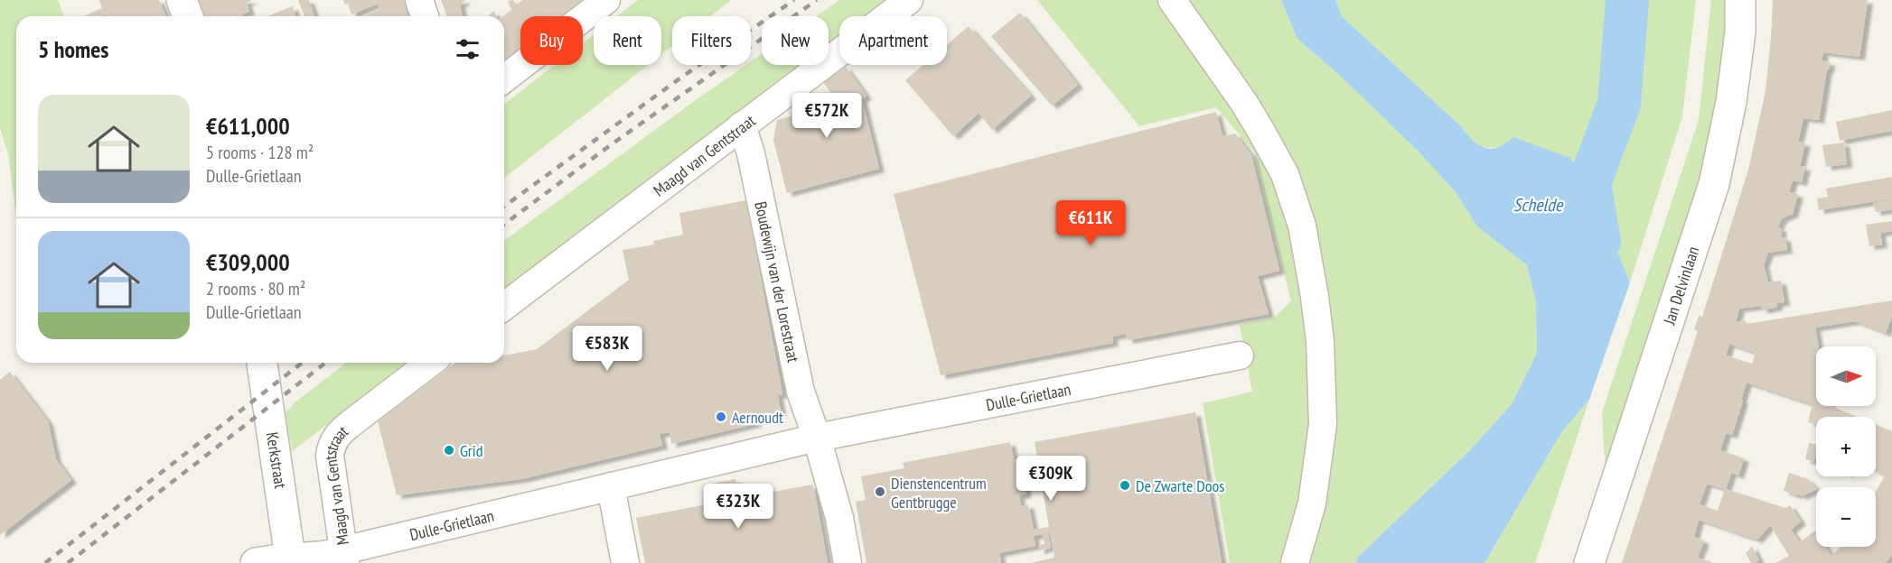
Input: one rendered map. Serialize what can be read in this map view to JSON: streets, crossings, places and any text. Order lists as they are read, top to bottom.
{
  "streets": {
    "street": [
      "Maagd van Gentstraat",
      "Boudewijn van der Lorestraat",
      "Jan Delvinlaan",
      "Dulle-Grietlaan",
      "Kerkstraat"
    ]
  },
  "crossings": [
    ["Maagd van Gentstraat", "Boudewijn van der Lorestraat"],
    ["Maagd van Gentstraat", "Dulle-Grietlaan"],
    ["Boudewijn van der Lorestraat", "Dulle-Grietlaan"],
    ["Dulle-Grietlaan", "Kerkstraat"]
  ],
  "water": ["Schelde"],
  "places": [
    "Aernoudt",
    "Grid",
    "De Zwarte Doos",
    "Dienstencentrum Gentbrugge"
  ],
  "north": "right",
  "page": {
    "chip": [
      "Buy",
      "Rent",
      "Filters",
      "New",
      "Apartment"
    ],
    "heading": "5 homes",
    "list": [
      {
        "name": "€611,000",
        "note": "5 rooms · 128 m² · Dulle-Grietlaan"
      },
      {
        "name": "€309,000",
        "note": "2 rooms · 80 m² · Dulle-Grietlaan"
      }
    ],
    "price": [
      "€572K",
      "€611K",
      "€583K",
      "€309K",
      "€323K"
    ],
    "map_buttons": ["+", "−"]
  }
}
